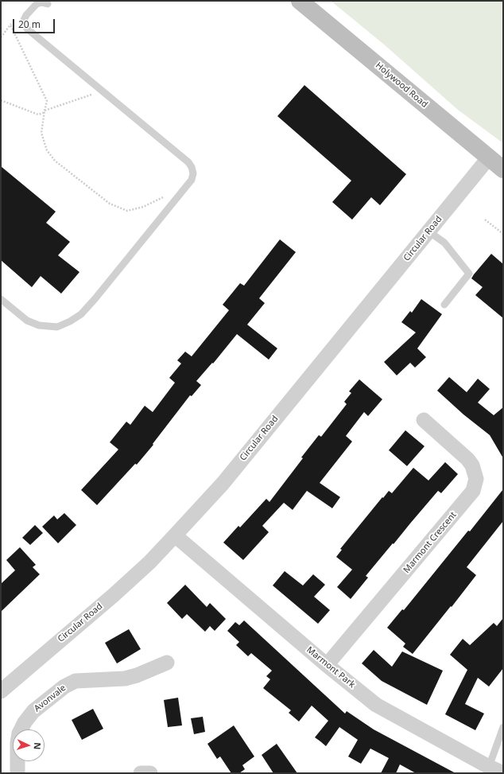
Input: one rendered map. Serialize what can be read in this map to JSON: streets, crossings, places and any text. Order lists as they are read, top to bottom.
{
  "streets": {
    "main road": ["Holywood Road"],
    "street": [
      "Circular Road",
      "Marmont Crescent",
      "Marmont Park",
      "Avonvale"
    ]
  },
  "crossings": [
    ["Holywood Road", "Circular Road"],
    ["Circular Road", "Marmont Park"],
    ["Marmont Crescent", "Marmont Park"]
  ],
  "scale_bar": "20 m",
  "north": "right"
}
